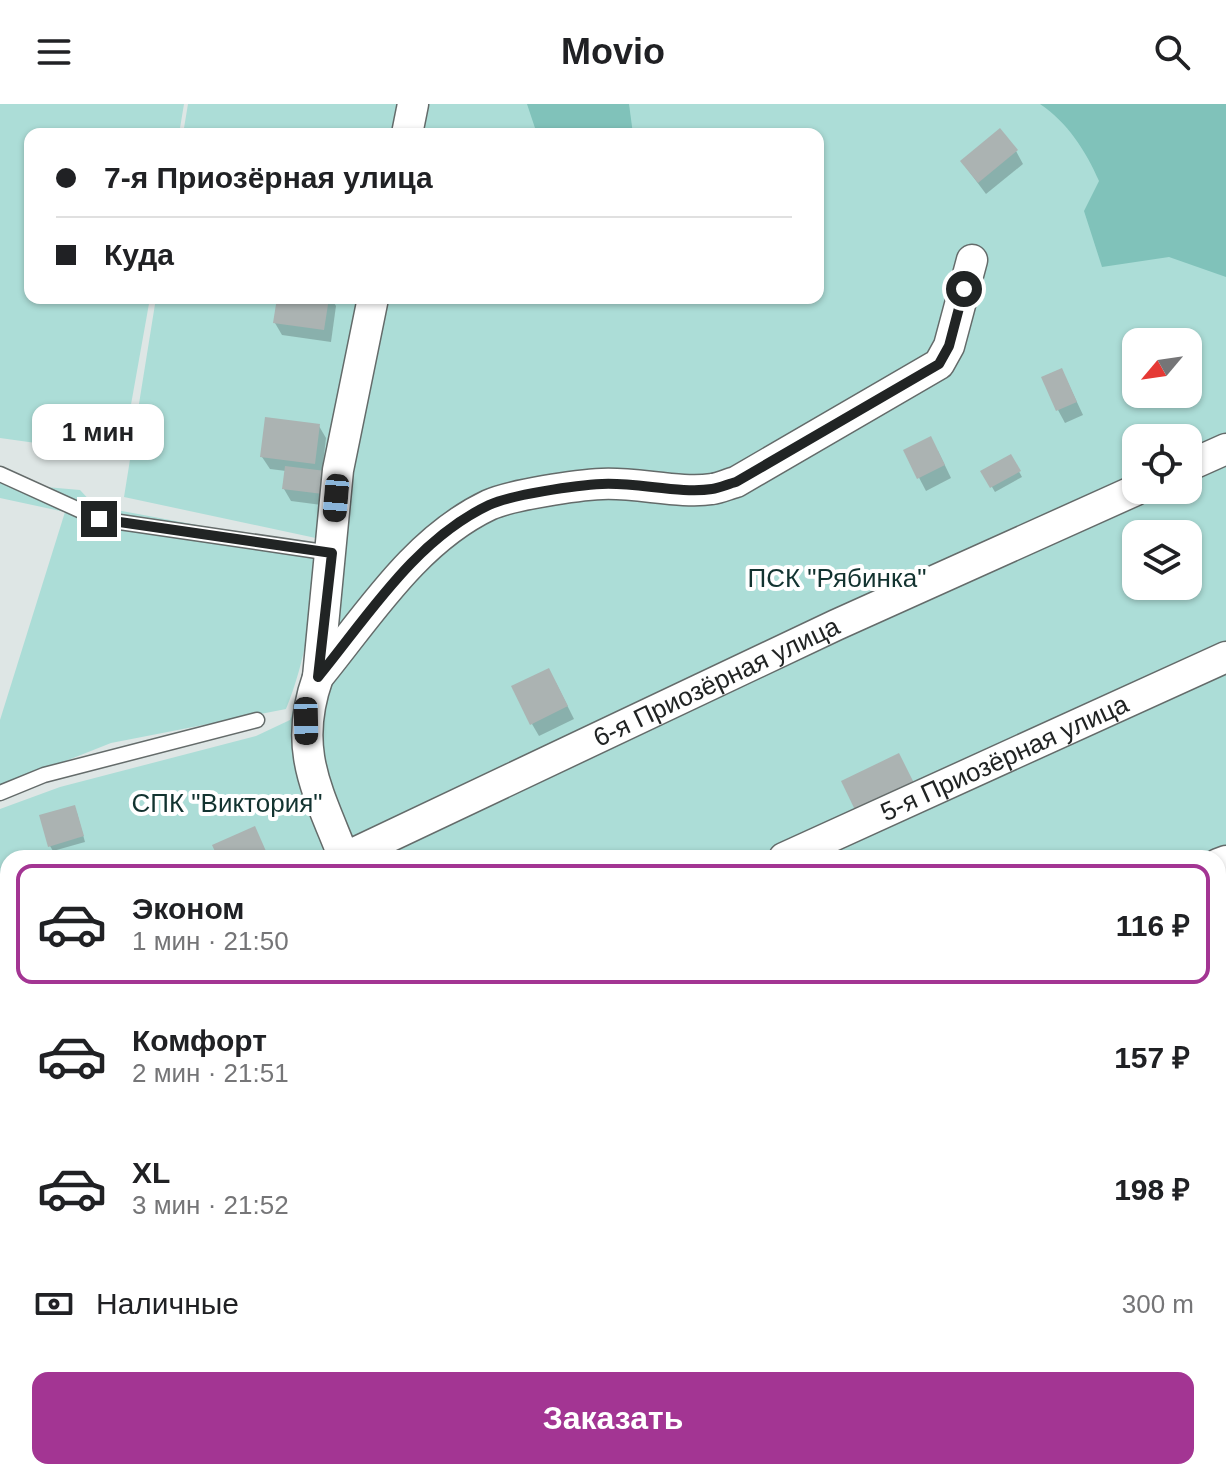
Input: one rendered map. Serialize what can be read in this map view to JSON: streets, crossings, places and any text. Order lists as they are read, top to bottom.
{
  "streets": {
    "street": ["6-я Приозёрная улица", "5-я Приозёрная улица"]
  },
  "parks": ["ПСК \"Рябинка\"", "СПК \"Виктория\""],
  "north": "bottom left",
  "page": {
    "header": "Movio",
    "banner": ["7-я Приозёрная улица", "Куда"],
    "bubble": "1 мин",
    "list": [
      {
        "name": "Эконом",
        "note": "1 мин · 21:50",
        "value": "116 ₽"
      },
      {
        "name": "Комфорт",
        "note": "2 мин · 21:51",
        "value": "157 ₽"
      },
      {
        "name": "XL",
        "note": "3 мин · 21:52",
        "value": "198 ₽"
      }
    ],
    "pay": ["Наличные", "300 m"],
    "buttons": "Заказать"
  }
}
